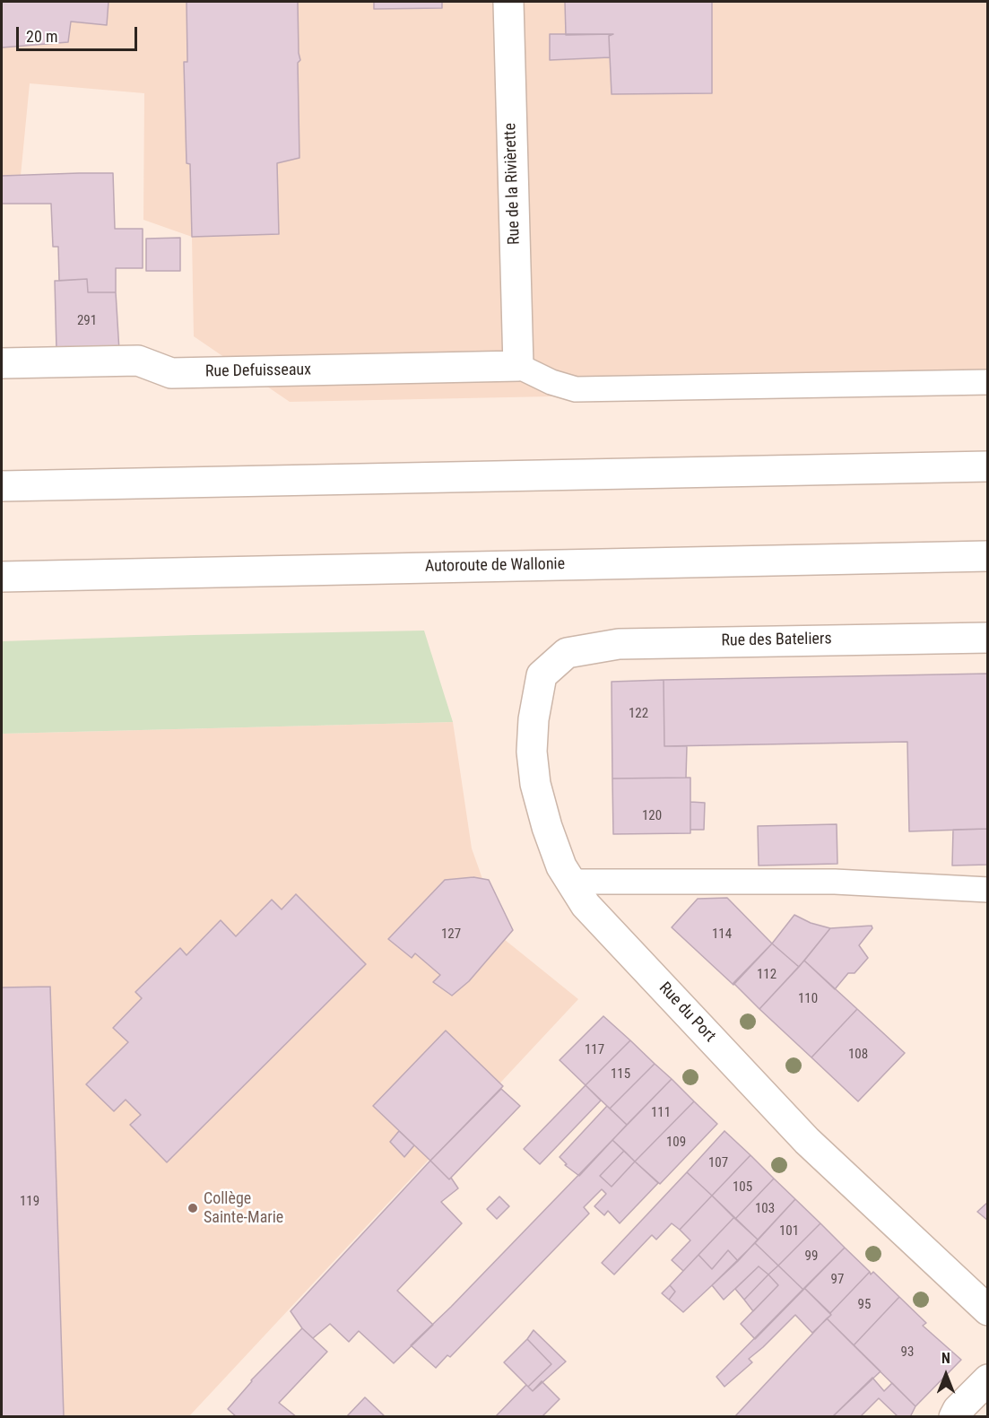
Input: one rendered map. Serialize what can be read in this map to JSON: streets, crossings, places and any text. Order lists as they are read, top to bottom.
{
  "streets": {
    "main road": [
      "Rue de la Rivièrette",
      "Rue Defuisseaux",
      "Autoroute de Wallonie",
      "Rue des Bateliers",
      "Rue du Port"
    ]
  },
  "crossings": [
    ["Rue de la Rivièrette", "Rue Defuisseaux"],
    ["Rue des Bateliers", "Rue du Port"]
  ],
  "places": ["Collège Sainte-Marie"],
  "house_numbers": [
    "291",
    "122",
    "120",
    "127",
    "114",
    "112",
    "110",
    "117",
    "108",
    "115",
    "111",
    "109",
    "107",
    "105",
    "119",
    "103",
    "101",
    "99",
    "97",
    "95",
    "93"
  ],
  "scale_bar": "20 m",
  "north": "top"
}
